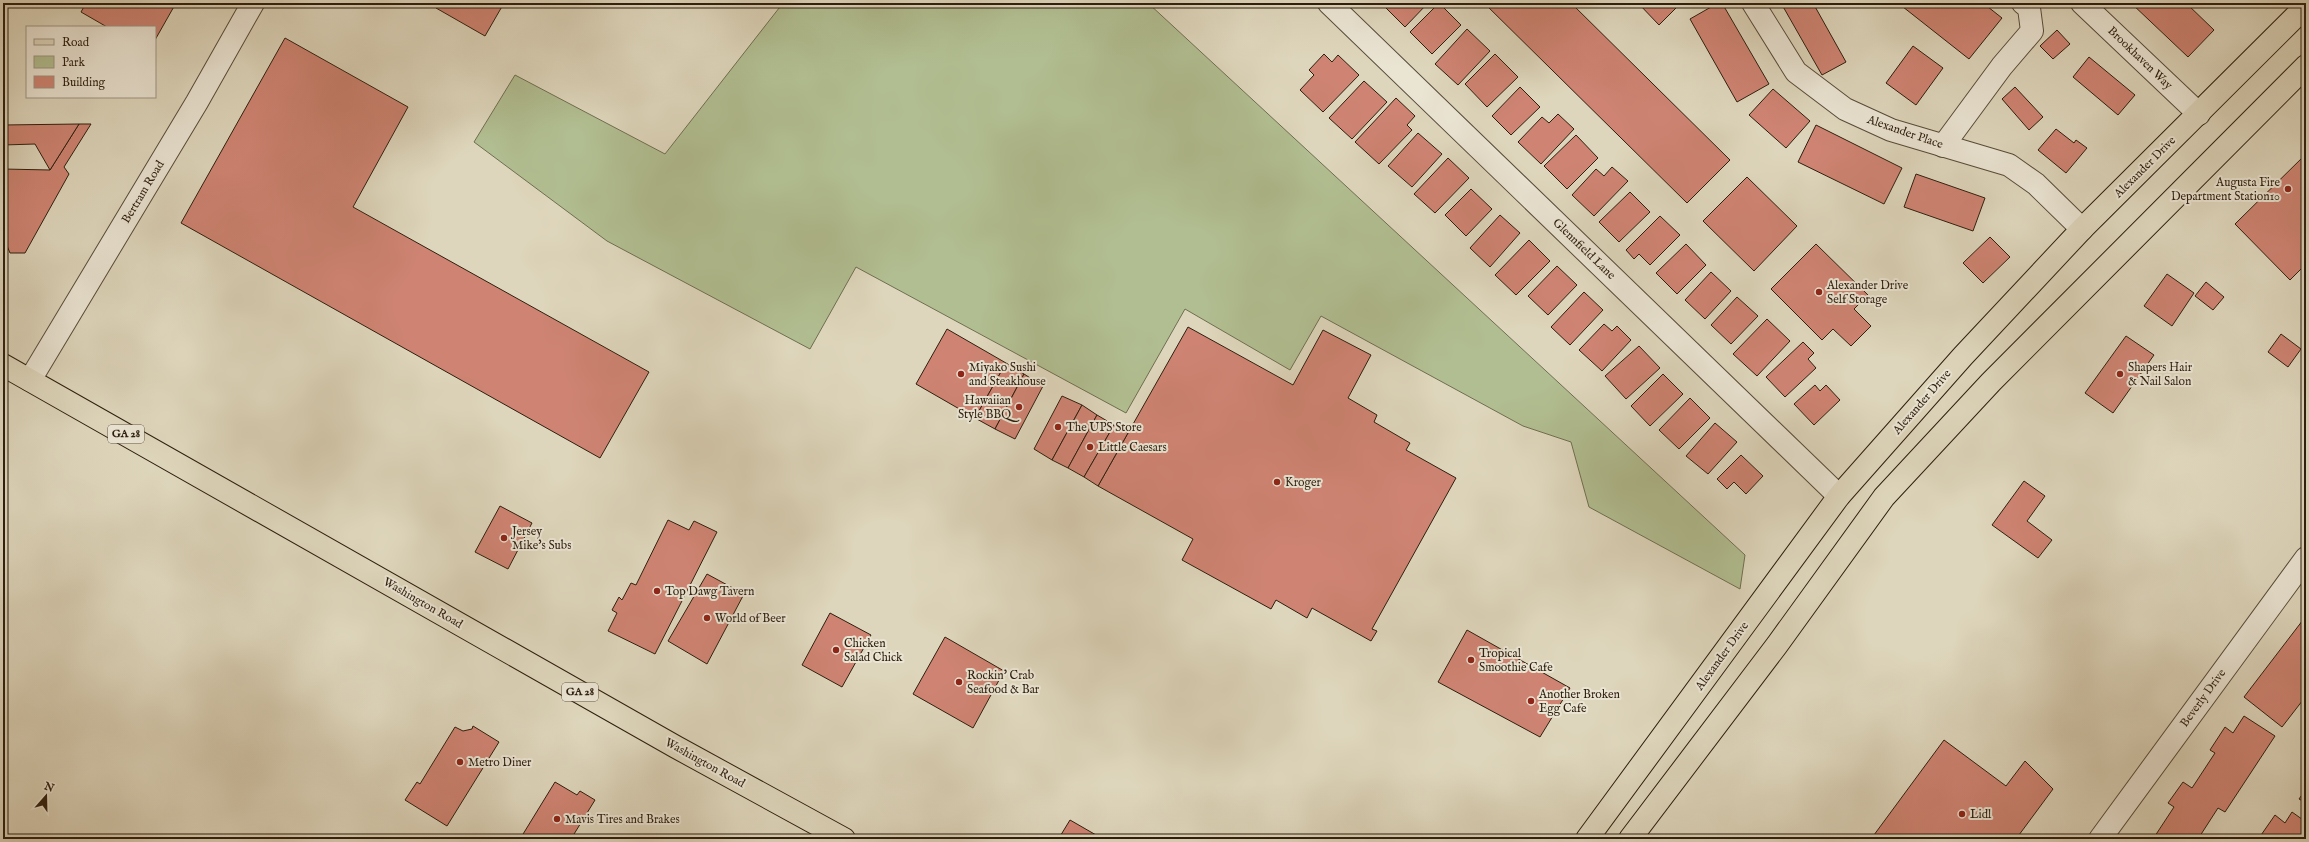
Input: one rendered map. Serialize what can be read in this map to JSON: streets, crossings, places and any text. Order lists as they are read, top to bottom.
{
  "streets": {
    "main road": ["Alexander Drive", "GA 28", "Washington Road"],
    "street": [
      "Brookhaven Way",
      "Alexander Place",
      "Bertram Road",
      "Glennfield Lane",
      "Beverly Drive"
    ]
  },
  "crossings": [
    ["Brookhaven Way", "Alexander Drive"],
    ["Alexander Place", "Alexander Drive"],
    ["Alexander Drive", "Glennfield Lane"],
    ["Bertram Road", "Washington Road"]
  ],
  "places": [
    "Augusta Fire Department Station10",
    "Alexander Drive Self Storage",
    "Miyako Sushi and Steakhouse",
    "Shapers Hair & Nail Salon",
    "Hawaiian Style BBQ",
    "The UPS Store",
    "Little Caesars",
    "Kroger",
    "Jersey Mike's Subs",
    "Top Dawg Tavern",
    "World of Beer",
    "Chicken Salad Chick",
    "Tropical Smoothie Cafe",
    "Rockin' Crab Seafood & Bar",
    "Another Broken Egg Cafe",
    "Metro Diner",
    "Lidl",
    "Mavis Tires and Brakes"
  ],
  "legend": ["Road", "Park", "Building"],
  "north": "top"
}
